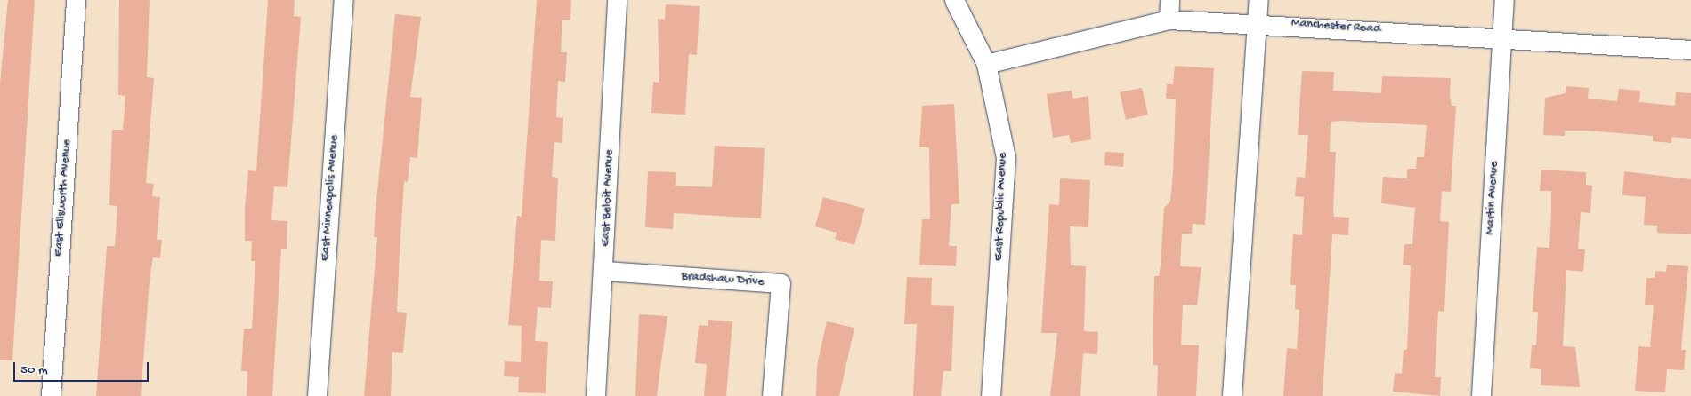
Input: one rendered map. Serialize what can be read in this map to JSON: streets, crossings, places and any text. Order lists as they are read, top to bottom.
{
  "streets": {
    "street": [
      "Manchester Road",
      "East Ellsworth Avenue",
      "East Minneapolis Avenue",
      "East Beloit Avenue",
      "Martin Avenue",
      "East Republic Avenue",
      "Bradshaw Drive"
    ]
  },
  "crossings": [
    ["Manchester Road", "Martin Avenue"],
    ["Manchester Road", "East Republic Avenue"],
    ["East Beloit Avenue", "Bradshaw Drive"]
  ],
  "scale_bar": "50 m"
}
